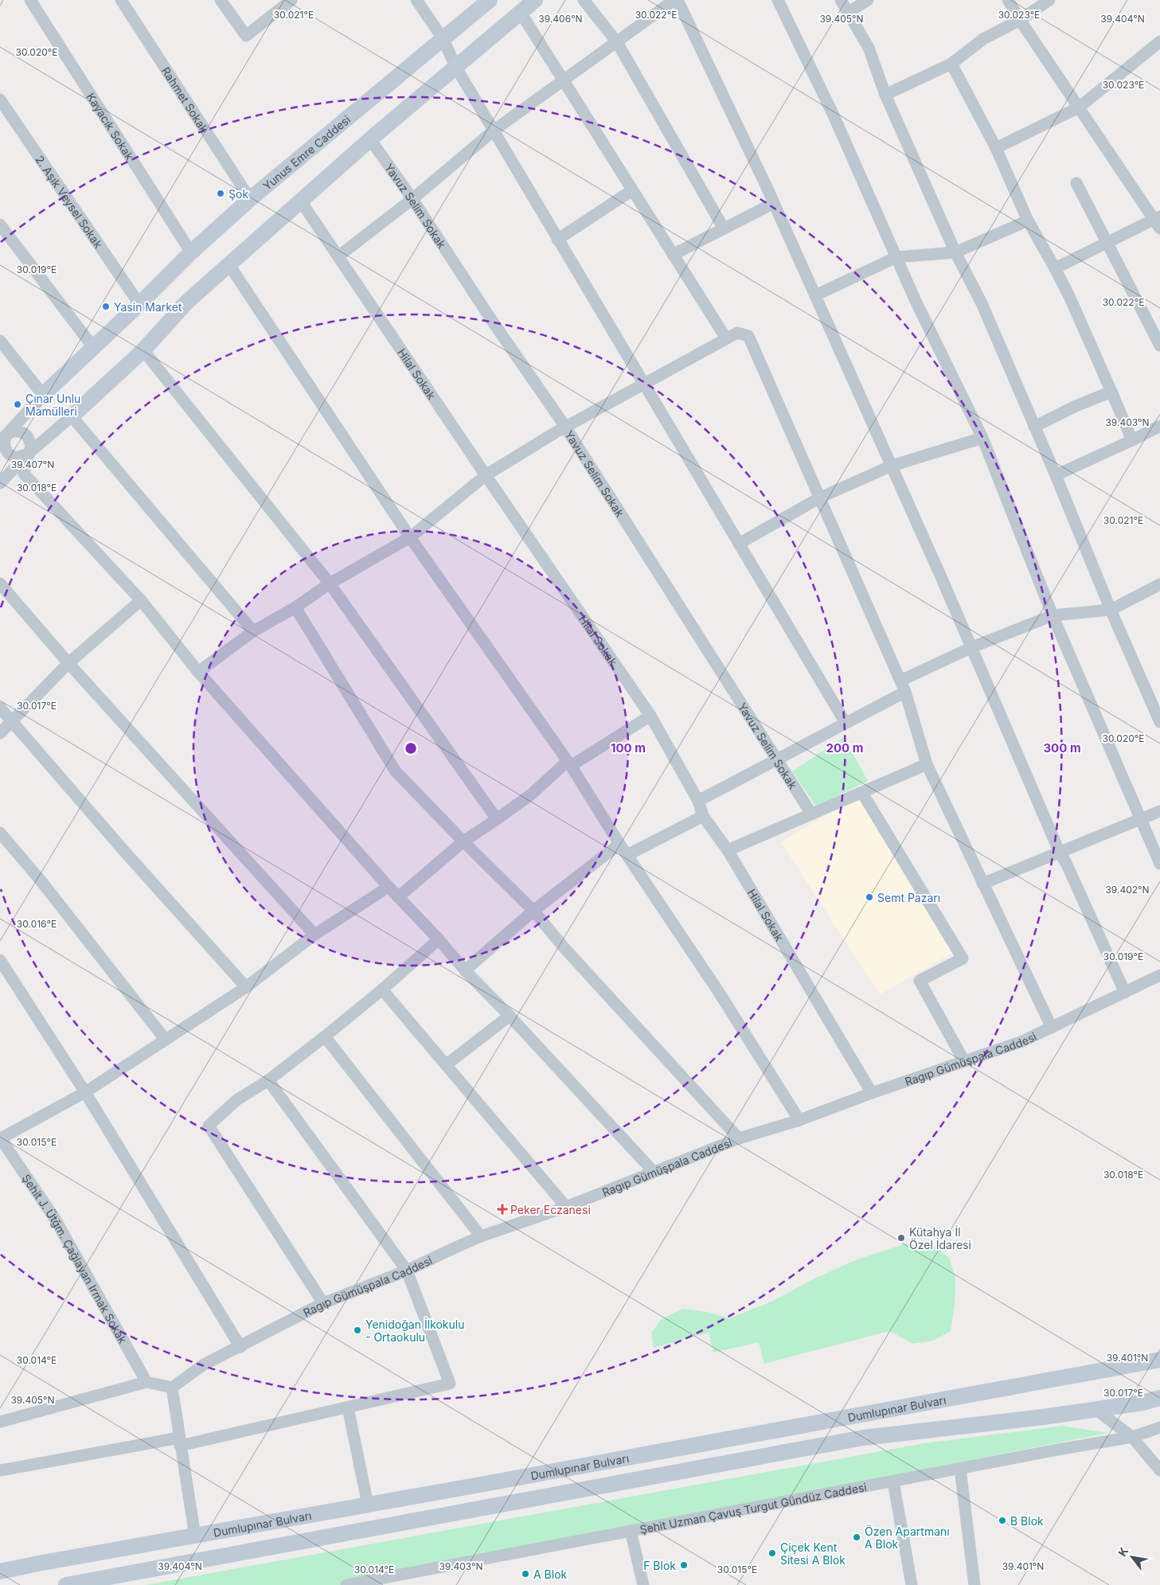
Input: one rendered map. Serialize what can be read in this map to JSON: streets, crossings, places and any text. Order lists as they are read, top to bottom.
{
  "streets": {
    "main road": ["Yunus Emre Caddesi", "Dumlupınar Bulvarı"],
    "street": [
      "Rahmet Sokak",
      "Kayacık Sokak",
      "2. Aşık Veysel Sokak",
      "Yavuz Selim Sokak",
      "Hilal Sokak",
      "Ragıp Gümüşpala Caddesi",
      "Şehit J. Ütğm. Çağlayan Irmak Sokak",
      "Şehit Uzman Çavuş Turgut Gündüz Caddesi"
    ]
  },
  "crossings": [
    ["Rahmet Sokak", "Yunus Emre Caddesi"],
    ["Kayacık Sokak", "Yunus Emre Caddesi"],
    ["Yunus Emre Caddesi", "2. Aşık Veysel Sokak"],
    ["Hilal Sokak", "Ragıp Gümüşpala Caddesi"]
  ],
  "places": {
    "other": [
      "Şok",
      "Yasin Market",
      "Çınar Unlu Mamülleri",
      "Semt Pazarı",
      "Kütahya İl Özel İdaresi",
      "Yenidoğan İlkokulu - Ortaokulu",
      "B Blok",
      "Özen Apartmanı A Blok",
      "Çiçek Kent Sitesi A Blok",
      "F Blok",
      "A Blok"
    ],
    "health": ["Peker Eczanesi"]
  },
  "north": "top left",
  "coordinates": [
    "30.023°E",
    "30.021°E",
    "30.022°E",
    "39.406°N",
    "39.405°N",
    "39.404°N",
    "30.020°E",
    "30.019°E",
    "39.403°N",
    "39.407°N",
    "30.018°E",
    "30.017°E",
    "39.402°N",
    "30.016°E",
    "30.015°E",
    "39.401°N",
    "30.014°E"
  ],
  "rings": ["100 m", "200 m", "300 m"]
}
